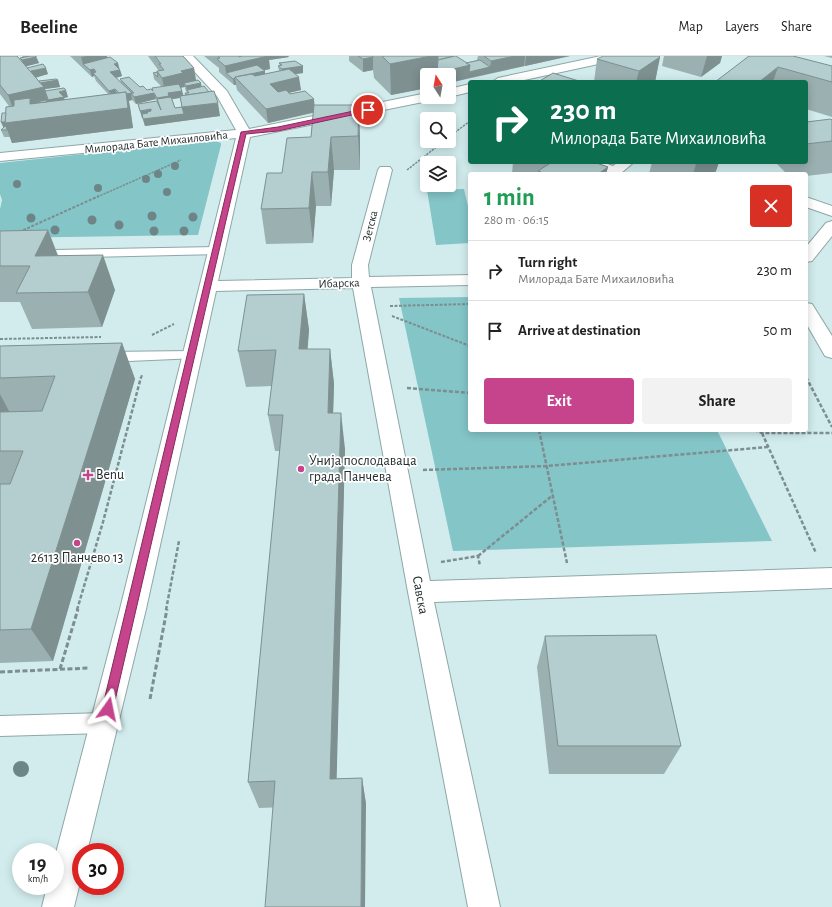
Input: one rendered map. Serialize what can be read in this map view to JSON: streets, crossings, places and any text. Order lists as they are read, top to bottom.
{
  "streets": {
    "street": [
      "Милорада Бате Михаиловића",
      "Зетска",
      "Ибарска",
      "Савска"
    ]
  },
  "crossings": [
    ["Зетска", "Ибарска"],
    ["Зетска", "Савска"],
    ["Ибарска", "Савска"]
  ],
  "places": {
    "other": ["Унија послодаваца града Панчева", "26113 Панчево 13"],
    "health": ["Benu"]
  },
  "north": "top",
  "page": {
    "header": "Beeline",
    "nav": ["Map", "Layers", "Share"],
    "turn": ["230 m", "Милорада Бате Михаиловића"],
    "heading": ["1 min", "280 m · 06:15"],
    "list": [
      {
        "name": "Turn right",
        "note": "Милорада Бате Михаиловића",
        "value": "230 m"
      },
      {
        "name": "Arrive at destination",
        "value": "50 m"
      }
    ],
    "buttons": ["Exit", "Share"],
    "speed": "19 km/h",
    "limit": "30"
  }
}
